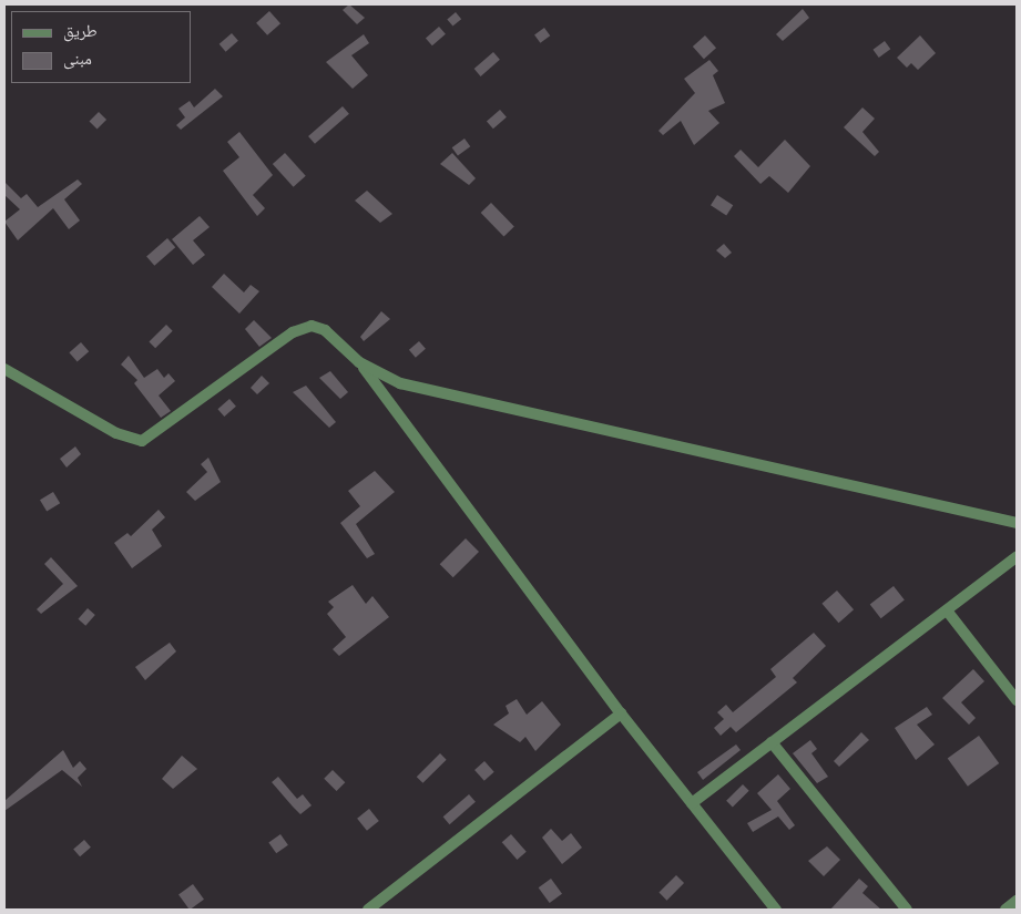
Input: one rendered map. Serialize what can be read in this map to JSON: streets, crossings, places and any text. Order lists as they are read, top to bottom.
{
  "legend": ["طريق", "مبنى"]
}
